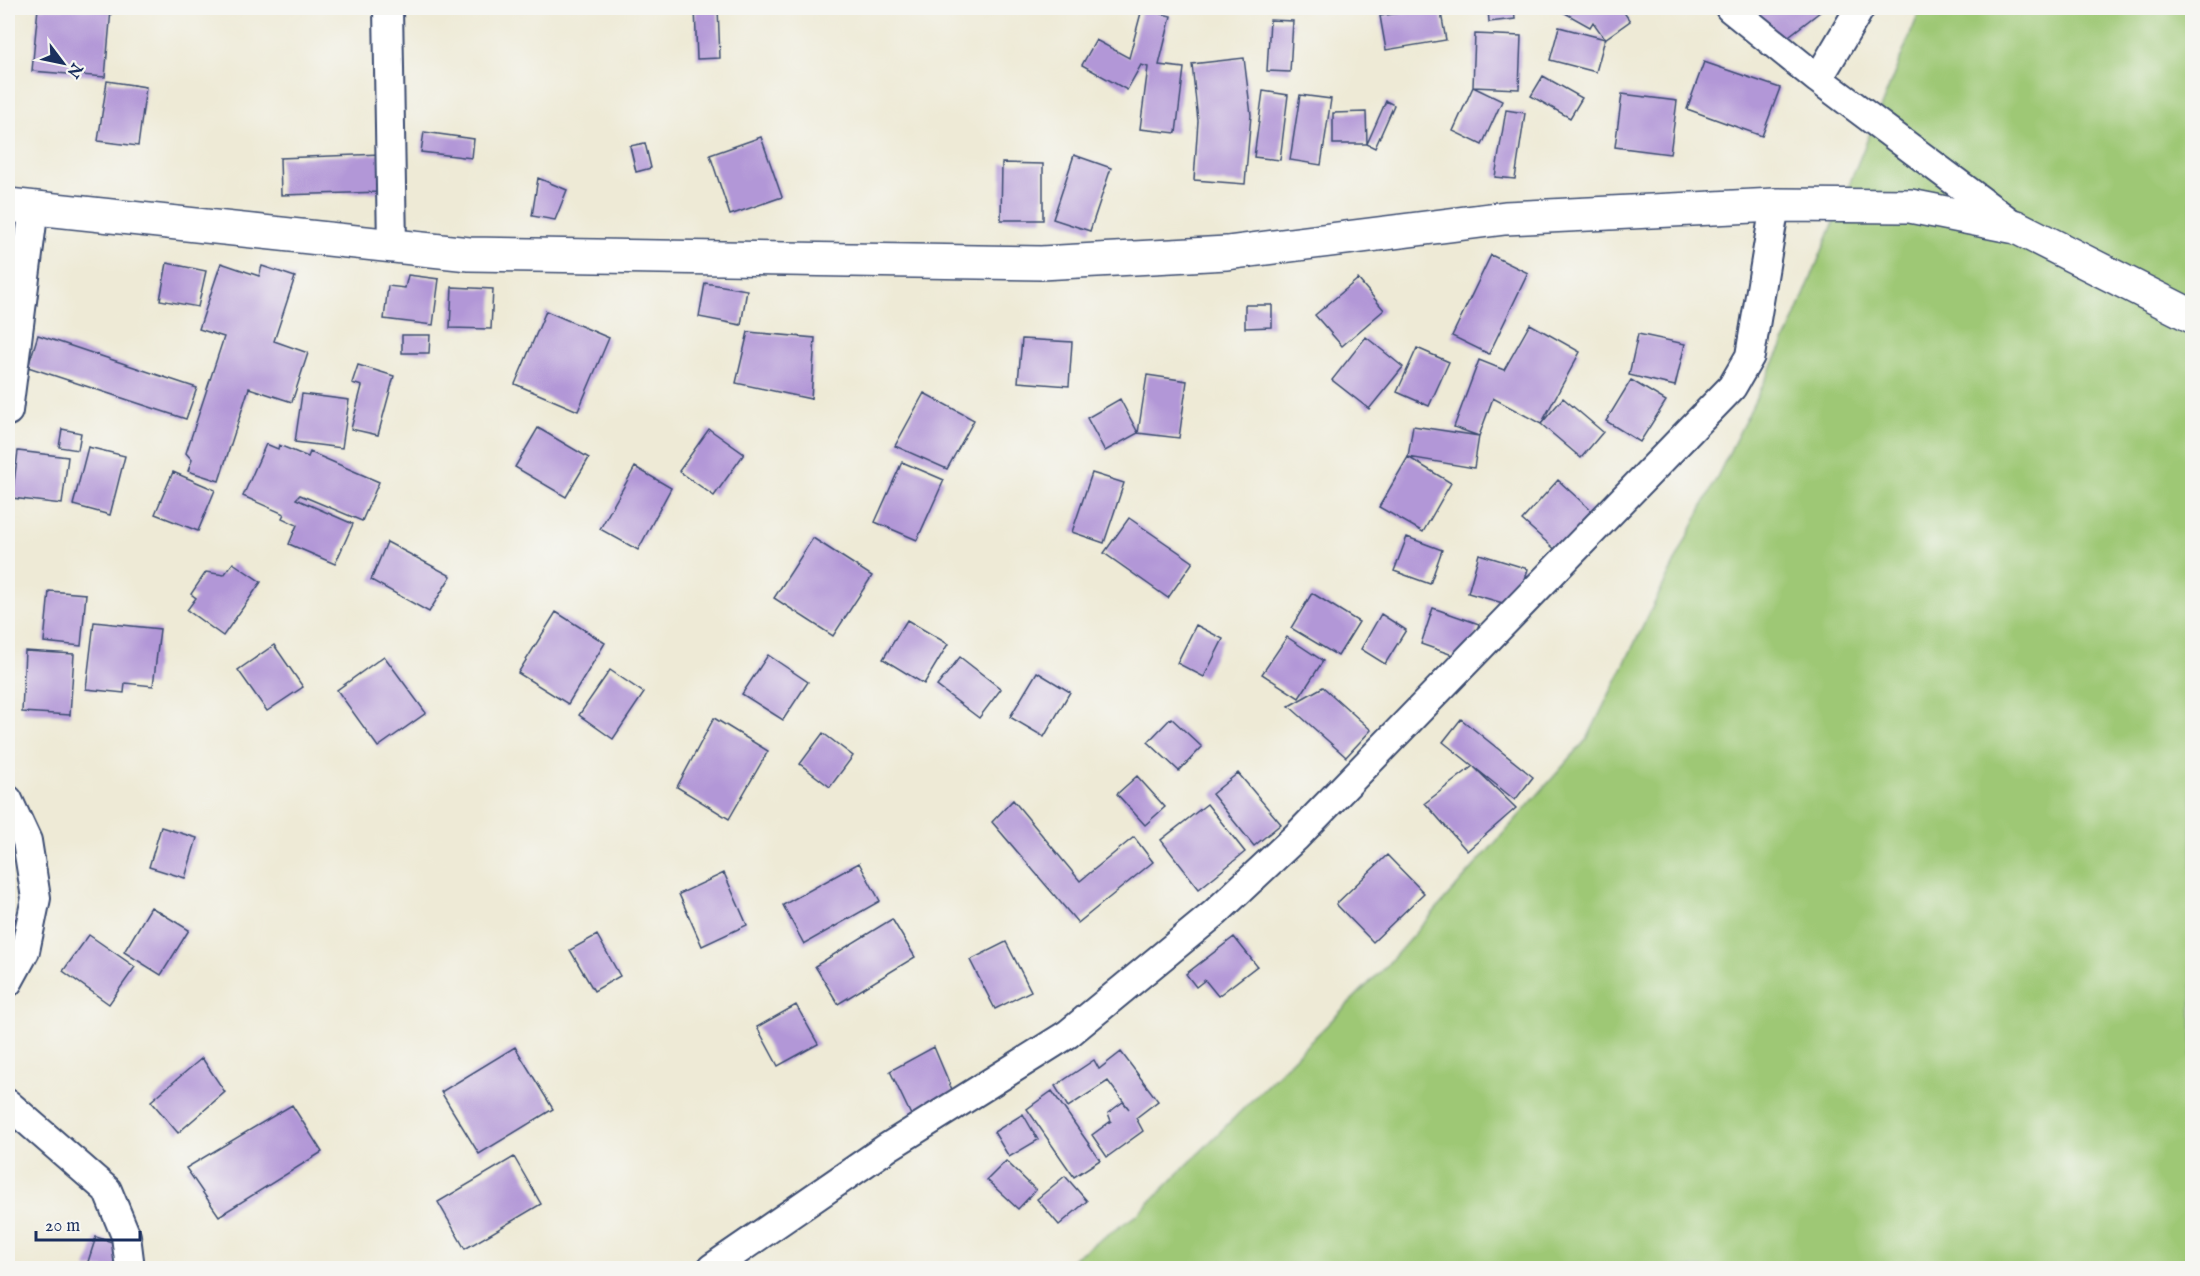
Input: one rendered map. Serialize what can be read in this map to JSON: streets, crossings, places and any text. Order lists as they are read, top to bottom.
{
  "scale_bar": "20 m",
  "north": "bottom right"
}
